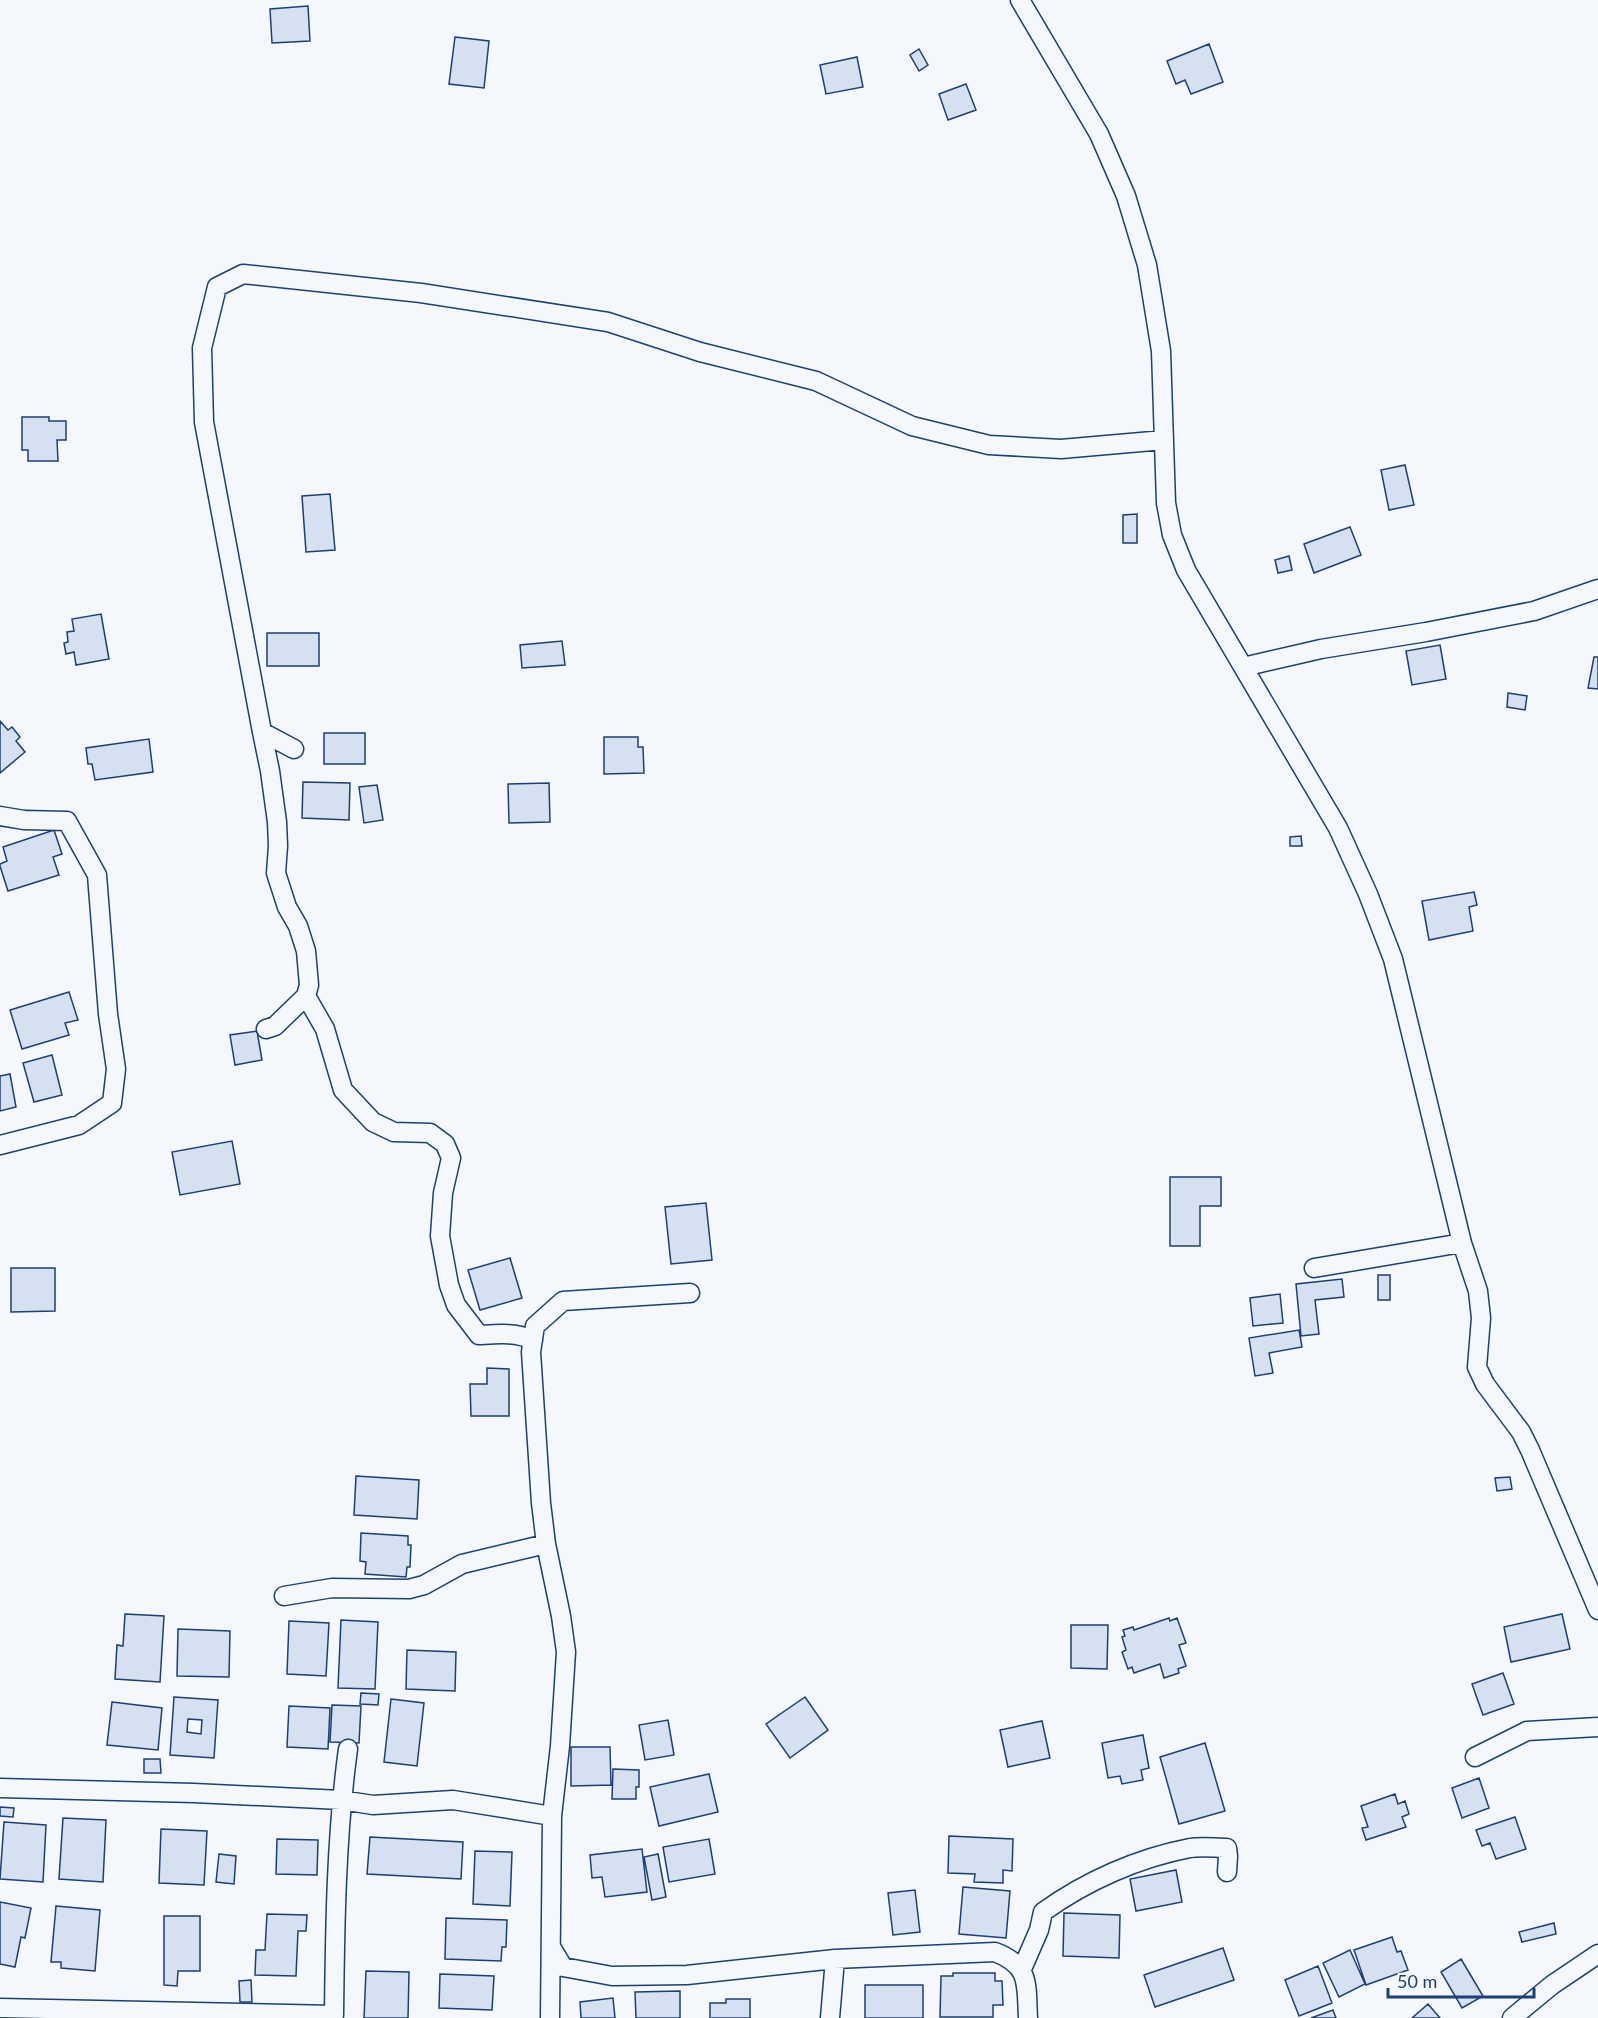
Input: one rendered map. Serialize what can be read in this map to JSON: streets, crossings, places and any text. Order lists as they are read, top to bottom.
{
  "scale_bar": "50 m"
}
